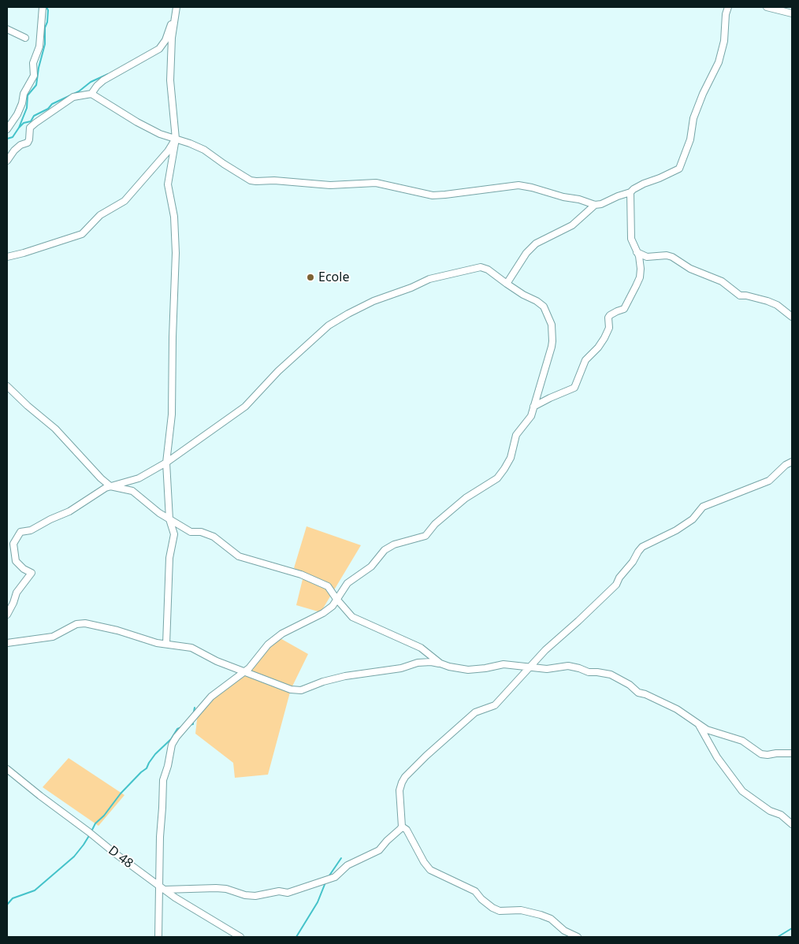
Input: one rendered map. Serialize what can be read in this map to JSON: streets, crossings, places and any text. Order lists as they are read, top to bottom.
{
  "streets": {
    "street": ["D 48"]
  },
  "places": ["Ecole"]
}
